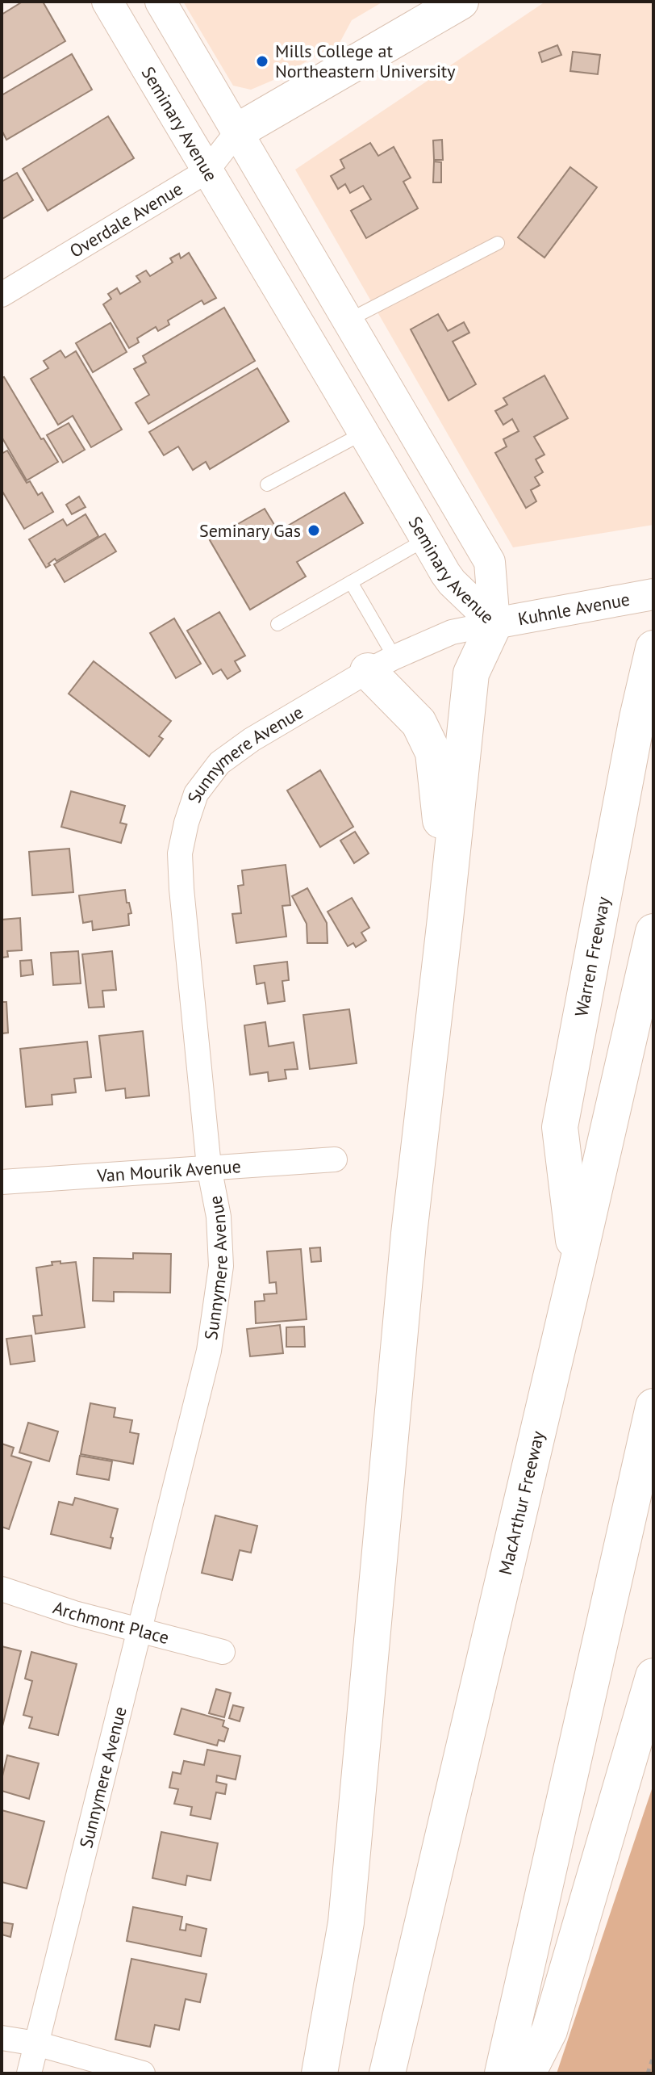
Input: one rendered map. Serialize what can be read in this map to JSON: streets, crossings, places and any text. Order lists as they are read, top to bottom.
{
  "streets": {
    "highway": ["Warren Freeway", "MacArthur Freeway"],
    "street": [
      "Seminary Avenue",
      "Overdale Avenue",
      "Kuhnle Avenue",
      "Sunnymere Avenue",
      "Van Mourik Avenue",
      "Archmont Place"
    ]
  },
  "crossings": [
    ["Seminary Avenue", "Overdale Avenue"],
    ["Seminary Avenue", "Kuhnle Avenue"],
    ["Seminary Avenue", "Sunnymere Avenue"],
    ["Kuhnle Avenue", "Sunnymere Avenue"],
    ["Sunnymere Avenue", "Van Mourik Avenue"],
    ["Sunnymere Avenue", "Archmont Place"],
    ["Warren Freeway", "MacArthur Freeway"]
  ],
  "places": ["Mills College at Northeastern University", "Seminary Gas"]
}
